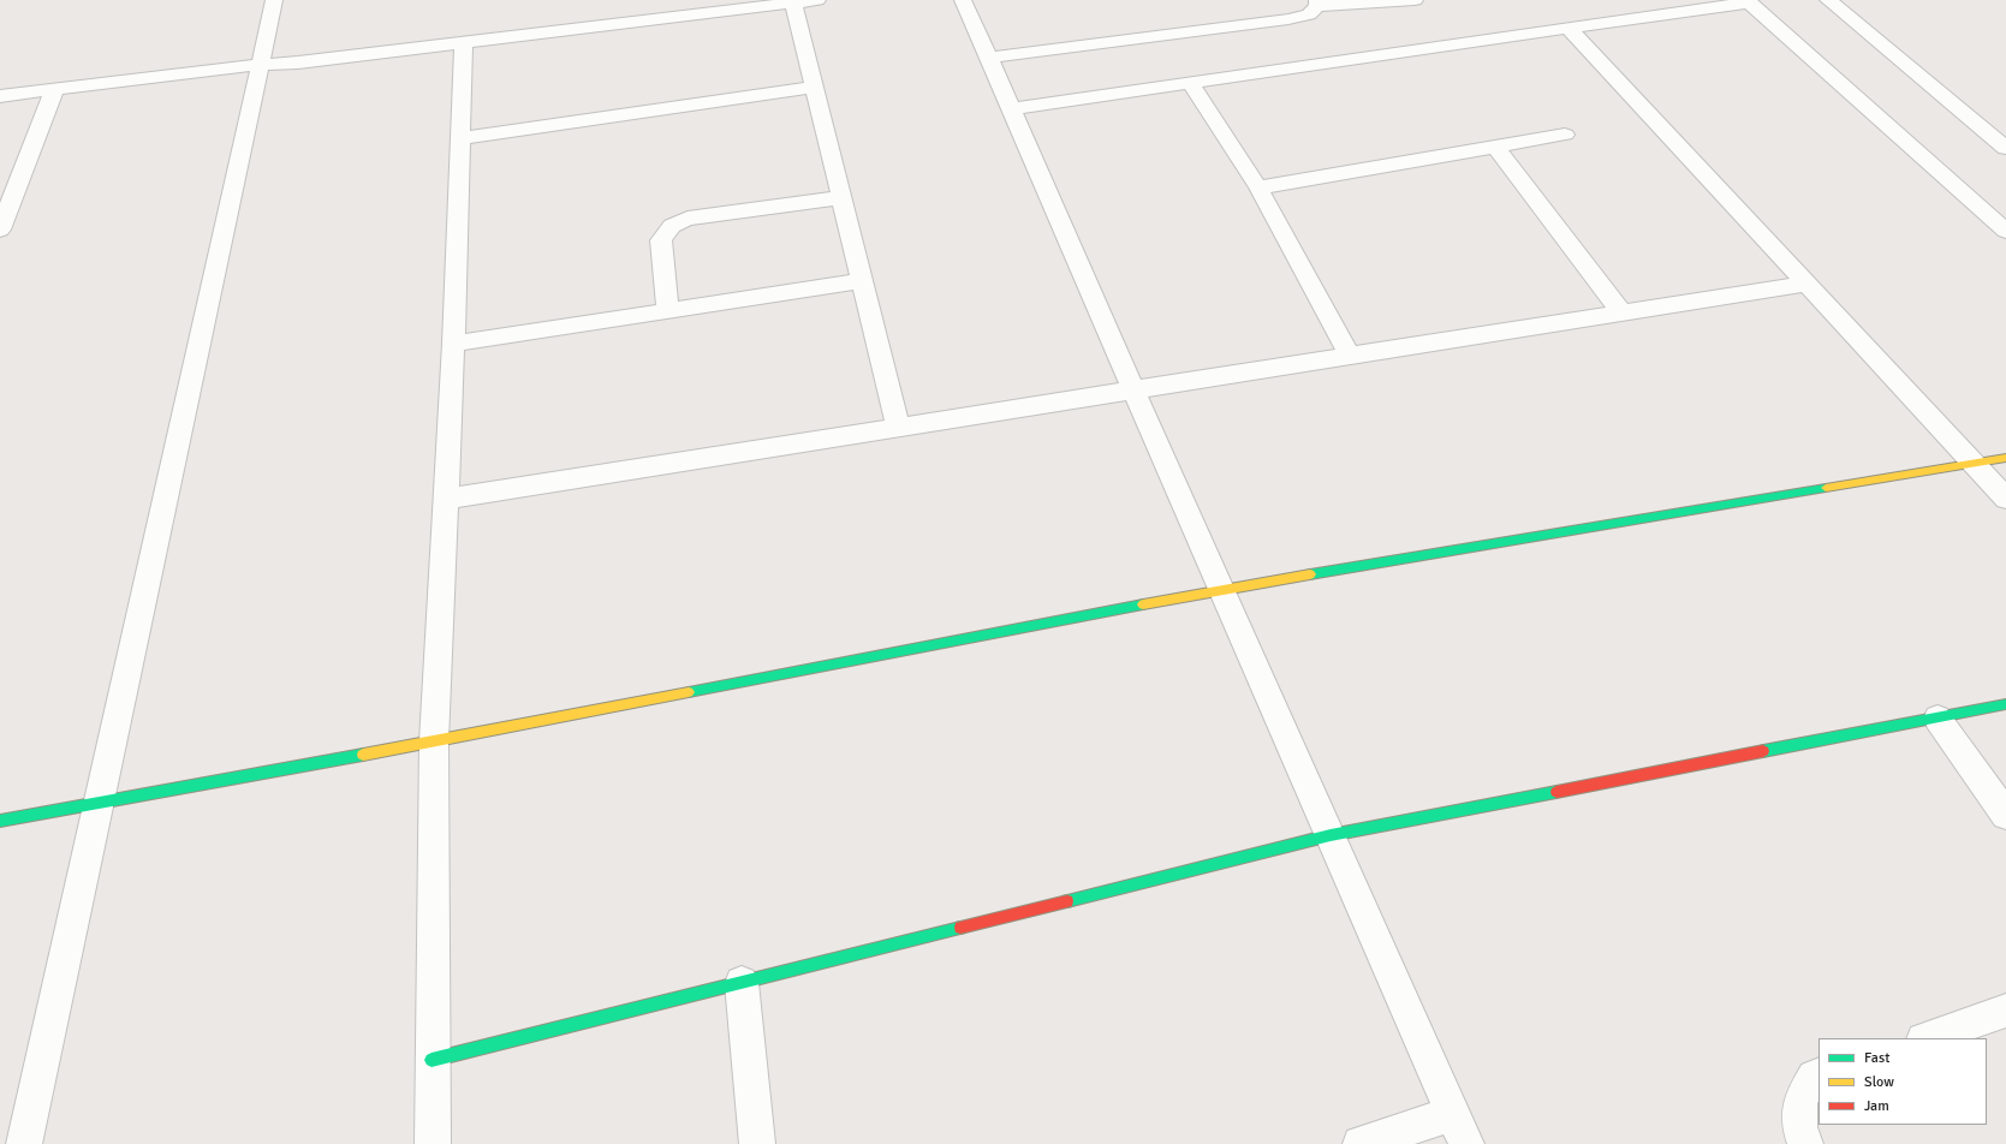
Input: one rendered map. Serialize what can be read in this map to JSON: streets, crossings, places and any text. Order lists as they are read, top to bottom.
{
  "legend": ["Fast", "Slow", "Jam"]
}
